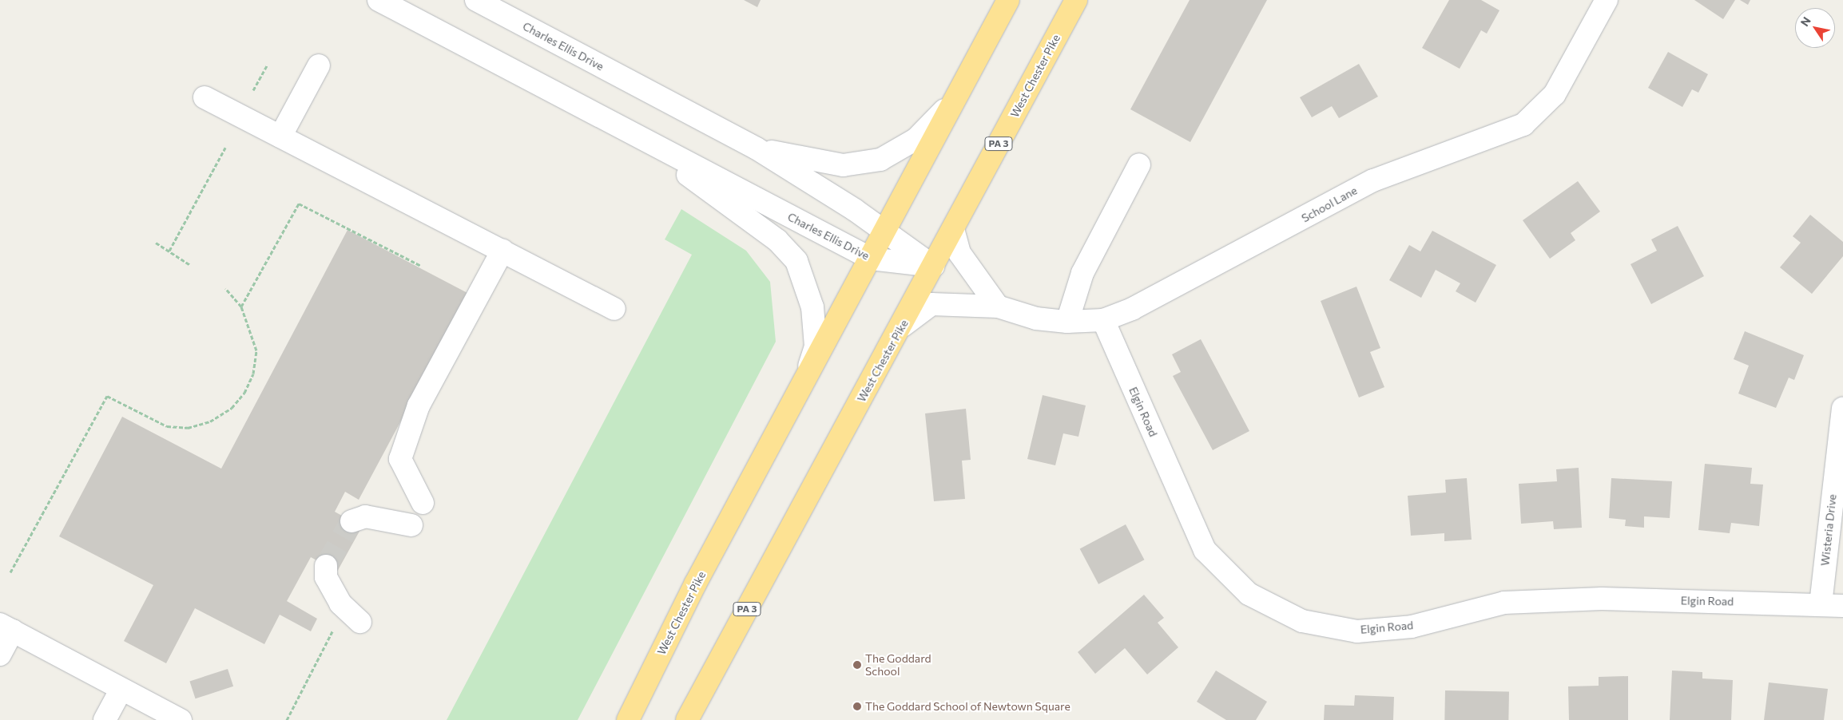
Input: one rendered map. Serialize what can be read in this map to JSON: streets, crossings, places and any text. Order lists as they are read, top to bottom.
{
  "streets": {
    "highway": ["West Chester Pike", "PA 3"],
    "street": [
      "Charles Ellis Drive",
      "School Lane",
      "Elgin Road",
      "Wisteria Drive"
    ]
  },
  "crossings": [
    ["Charles Ellis Drive", "West Chester Pike"],
    ["West Chester Pike", "School Lane"],
    ["School Lane", "Elgin Road"],
    ["Elgin Road", "Wisteria Drive"]
  ],
  "places": ["The Goddard School", "The Goddard School of Newtown Square"],
  "north": "top left"
}
